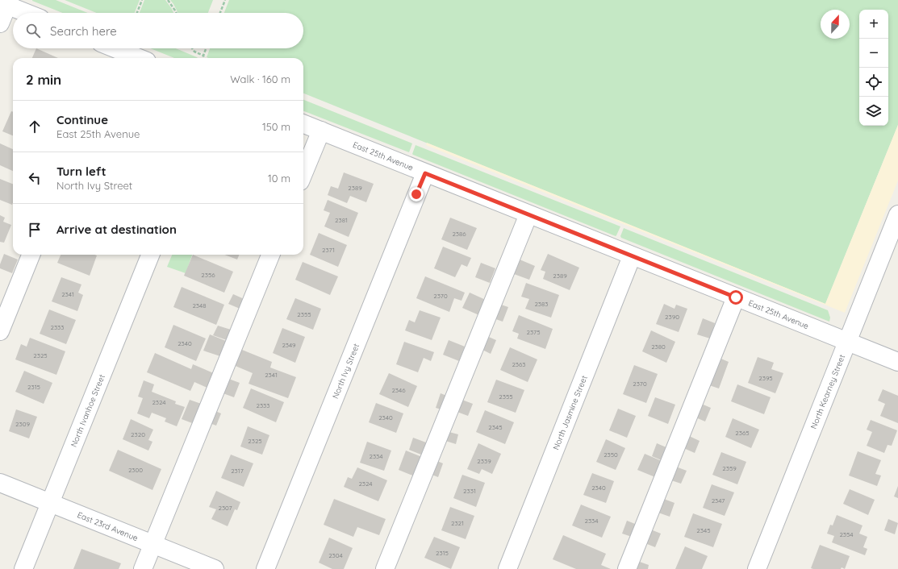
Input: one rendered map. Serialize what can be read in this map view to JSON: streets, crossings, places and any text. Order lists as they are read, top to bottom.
{
  "streets": {
    "street": [
      "East 25th Avenue",
      "North Ivy Street",
      "North Kearney Street",
      "North Ivanhoe Street",
      "North Jasmine Street",
      "East 23rd Avenue"
    ]
  },
  "crossings": [
    ["East 25th Avenue", "North Ivy Street"],
    ["East 25th Avenue", "North Kearney Street"],
    ["East 25th Avenue", "North Jasmine Street"],
    ["North Ivanhoe Street", "East 23rd Avenue"]
  ],
  "house_numbers": [
    "2389",
    "2381",
    "2386",
    "2371",
    "2356",
    "2389",
    "2341",
    "2370",
    "2383",
    "2348",
    "2355",
    "2390",
    "2333",
    "2375",
    "2340",
    "2349",
    "2380",
    "2325",
    "2363",
    "2341",
    "2395",
    "2370",
    "2315",
    "2346",
    "2355",
    "2324",
    "2333",
    "2340",
    "2309",
    "2345",
    "2365",
    "2320",
    "2325",
    "2350",
    "2334",
    "2339",
    "2359",
    "2300",
    "2317",
    "2324",
    "2340",
    "2331",
    "2347",
    "2307",
    "2334",
    "2321",
    "2345",
    "2354",
    "2315",
    "2304"
  ],
  "north": "top",
  "page": {
    "map_buttons": ["+", "−"],
    "search": "Search here",
    "heading": ["2 min", "Walk · 160 m"],
    "list": [
      ["Continue", "East 25th Avenue", "150 m"],
      ["Turn left", "North Ivy Street", "10 m"],
      "Arrive at destination"
    ]
  }
}
